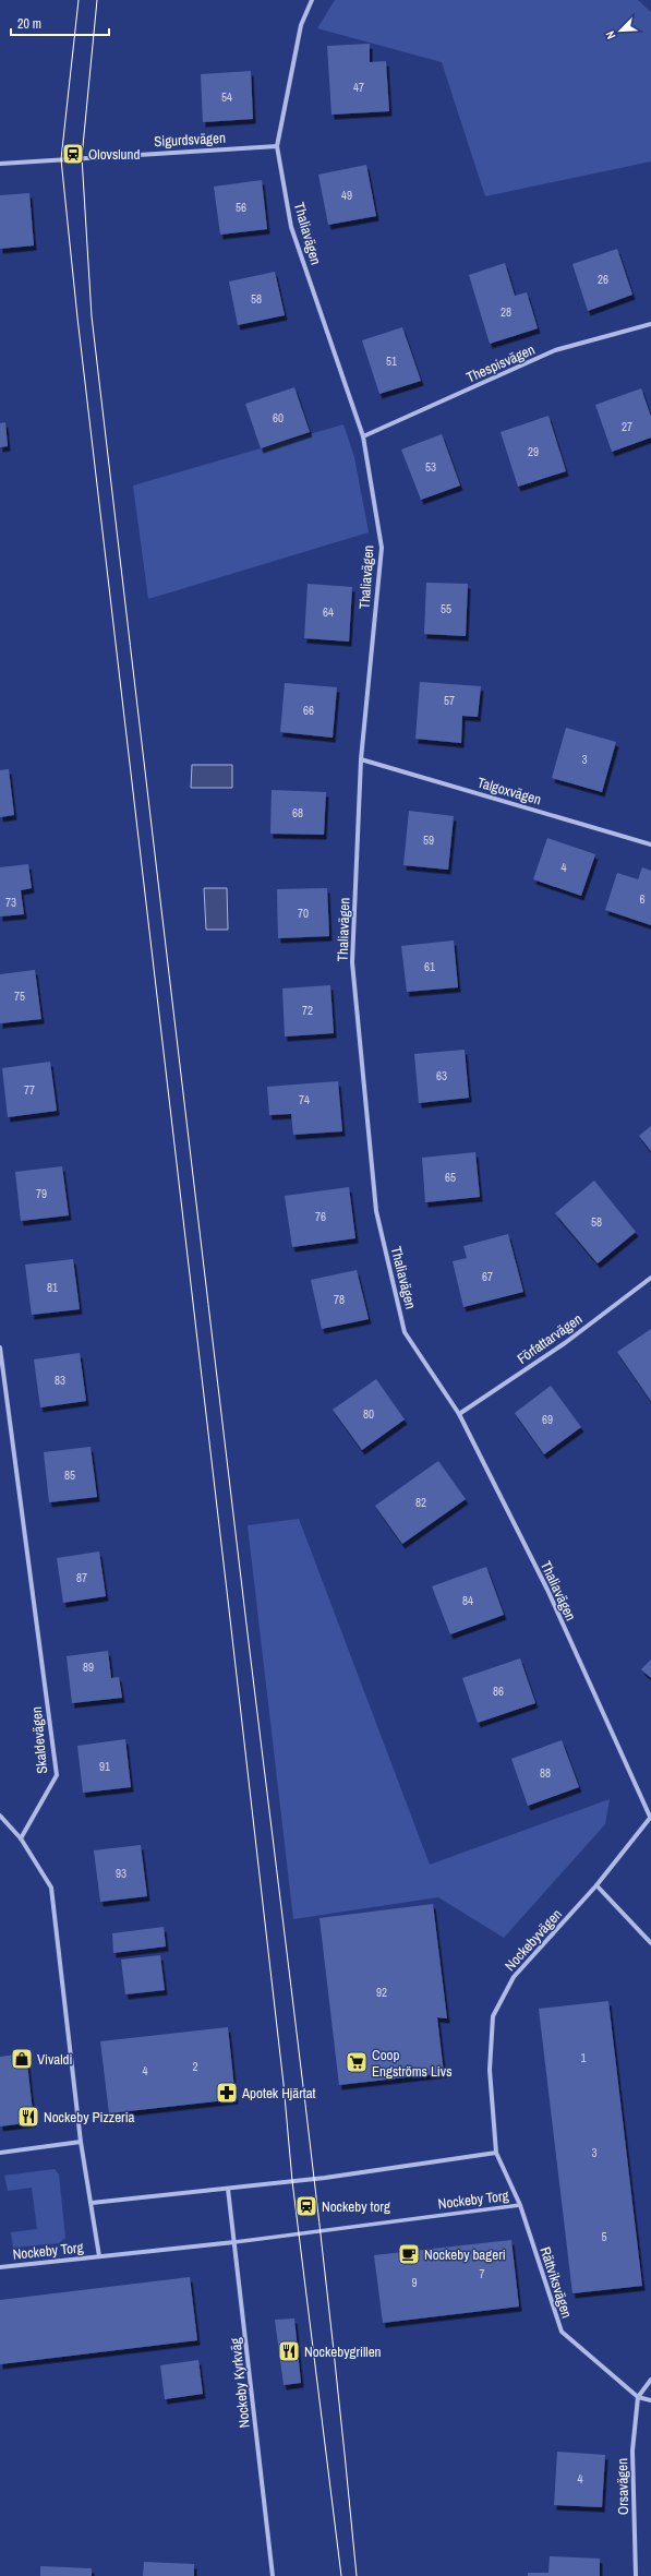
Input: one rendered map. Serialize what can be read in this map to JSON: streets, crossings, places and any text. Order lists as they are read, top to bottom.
{
  "streets": {
    "street": [
      "Sigurdsvägen",
      "Thaliavägen",
      "Thespisvägen",
      "Talgoxvägen",
      "Författarvägen",
      "Skaldevägen",
      "Nockebyvägen",
      "Nockeby Torg",
      "Rättviksvägen",
      "Nockeby Kyrkväg",
      "Orsavägen"
    ]
  },
  "crossings": [
    ["Sigurdsvägen", "Thaliavägen"],
    ["Thaliavägen", "Thespisvägen"],
    ["Thaliavägen", "Talgoxvägen"],
    ["Thaliavägen", "Författarvägen"],
    ["Thaliavägen", "Nockebyvägen"],
    ["Nockebyvägen", "Nockeby Torg"],
    ["Nockeby Torg", "Rättviksvägen"],
    ["Nockeby Torg", "Nockeby Kyrkväg"],
    ["Rättviksvägen", "Orsavägen"]
  ],
  "places": {
    "station": ["Olovslund", "Nockeby torg"],
    "shop": ["Vivaldi"],
    "supermarket": ["Coop Engströms Livs"],
    "pharmacy": ["Apotek Hjärtat"],
    "restaurant": ["Nockeby Pizzeria", "Nockebygrillen"],
    "cafe": ["Nockeby bageri"]
  },
  "house_numbers": [
    "47",
    "54",
    "49",
    "56",
    "26",
    "58",
    "28",
    "51",
    "60",
    "27",
    "29",
    "53",
    "55",
    "64",
    "57",
    "66",
    "3",
    "68",
    "59",
    "4",
    "6",
    "73",
    "70",
    "61",
    "75",
    "72",
    "63",
    "77",
    "74",
    "65",
    "79",
    "76",
    "58",
    "67",
    "81",
    "78",
    "83",
    "80",
    "69",
    "85",
    "82",
    "87",
    "84",
    "89",
    "86",
    "91",
    "88",
    "93",
    "92",
    "1",
    "2",
    "4",
    "3",
    "5",
    "7",
    "9",
    "4"
  ],
  "scale_bar": "20 m",
  "north": "bottom left"
}
